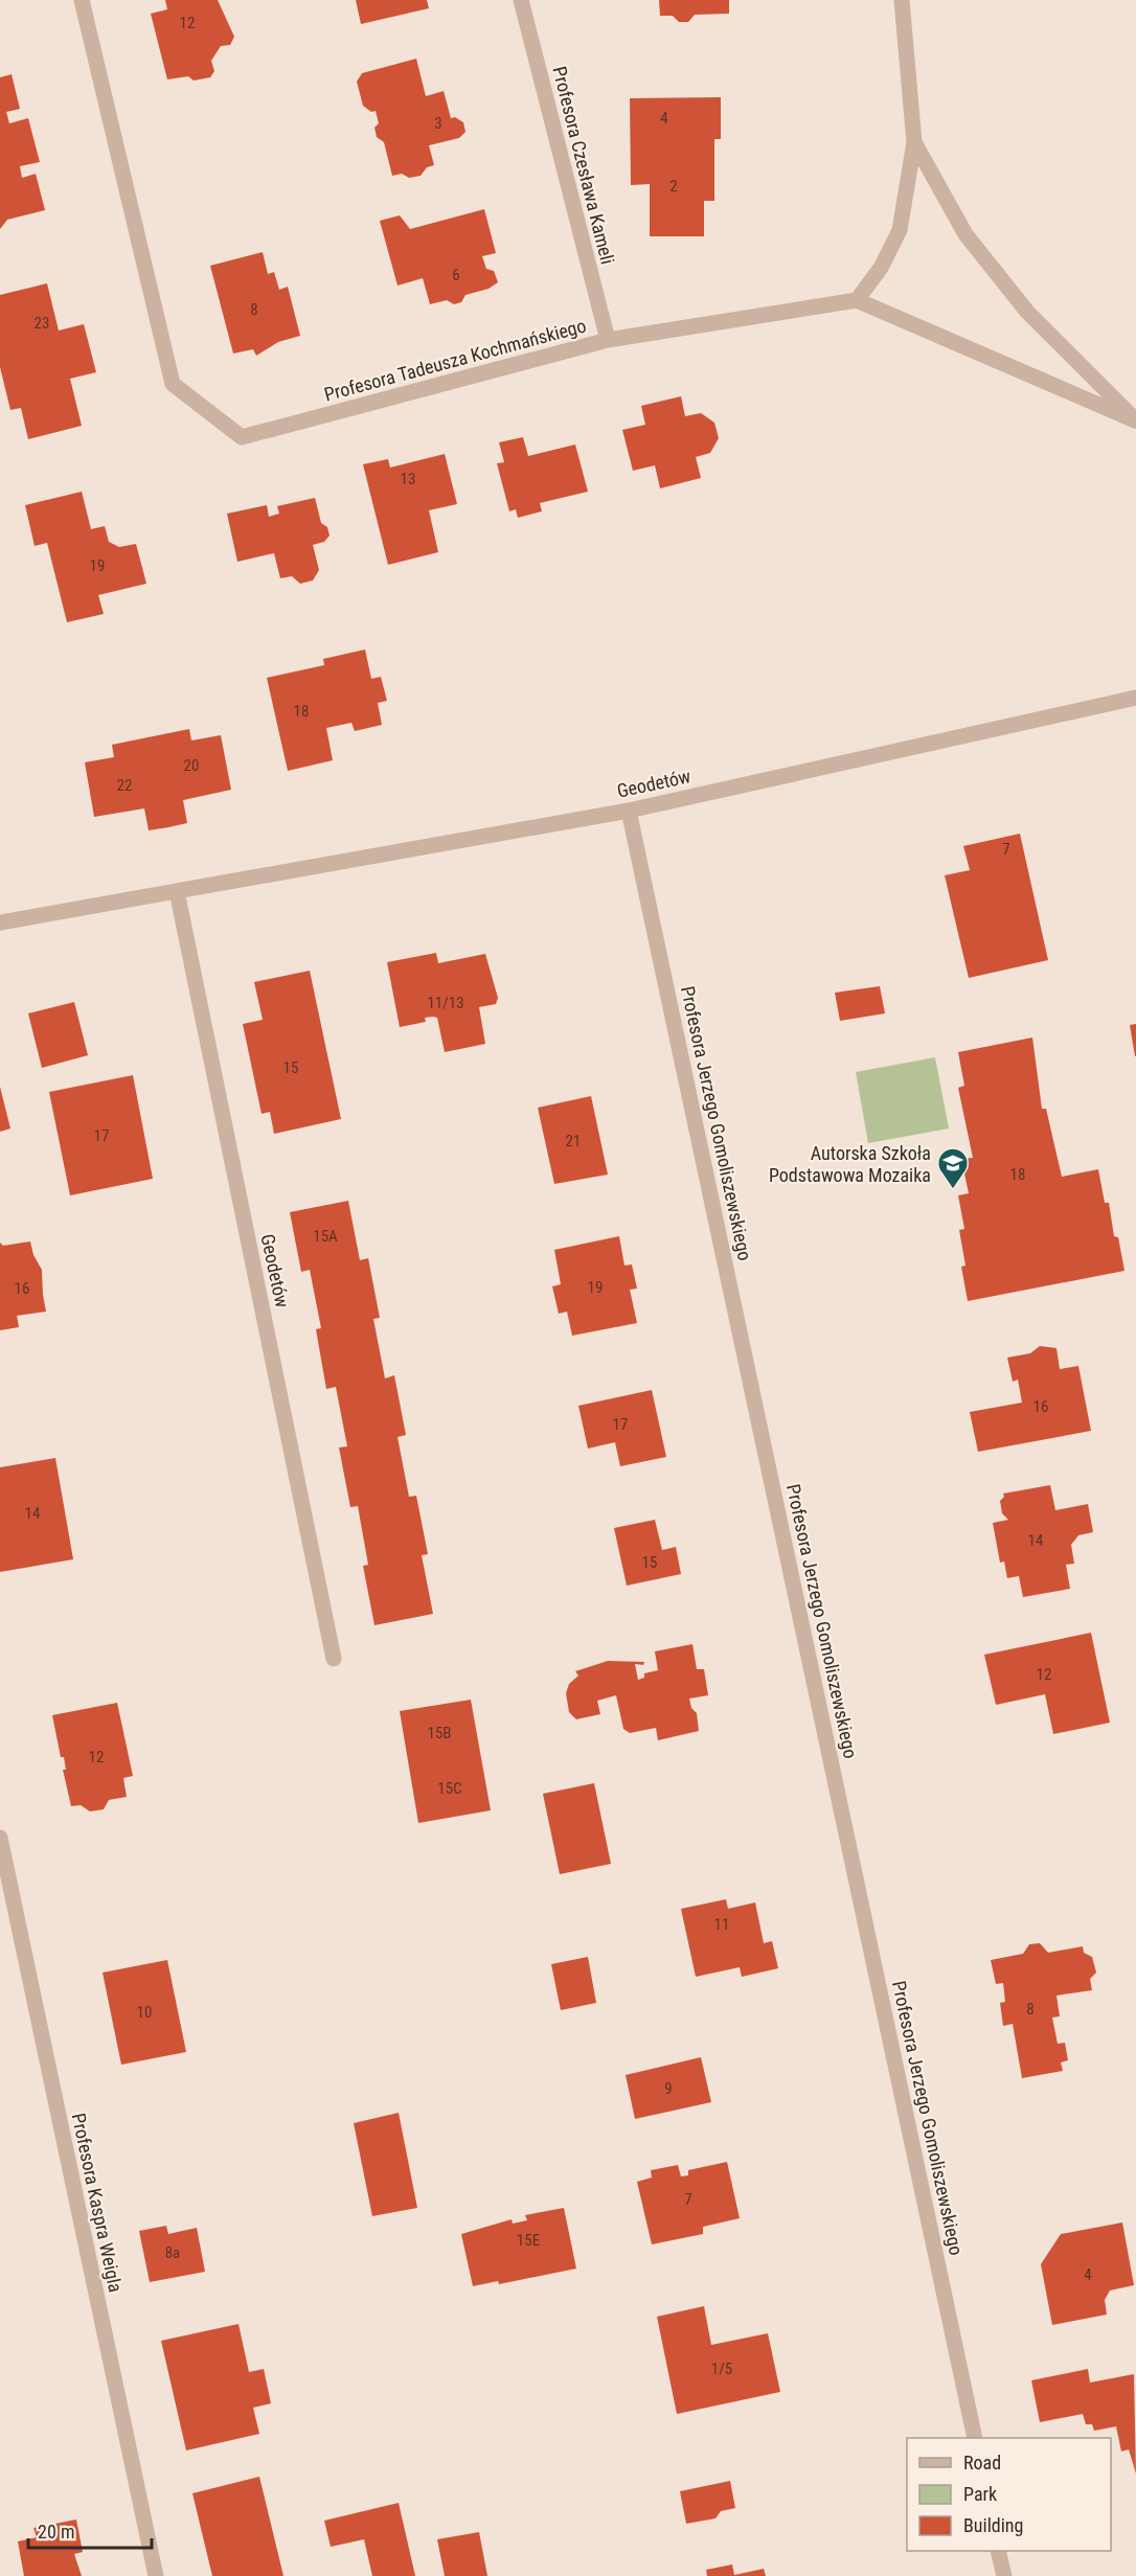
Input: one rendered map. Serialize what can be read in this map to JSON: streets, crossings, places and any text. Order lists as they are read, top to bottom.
{
  "streets": {
    "street": [
      "Profesora Czesława Kameli",
      "Profesora Tadeusza Kochmańskiego",
      "Geodetów",
      "Profesora Jerzego Gomoliszewskiego",
      "Profesora Kaspra Weigla"
    ]
  },
  "crossings": [
    ["Profesora Czesława Kameli", "Profesora Tadeusza Kochmańskiego"],
    ["Geodetów", "Profesora Jerzego Gomoliszewskiego"]
  ],
  "places": {
    "school or university": ["Autorska Szkoła Podstawowa Mozaika"]
  },
  "house_numbers": [
    "12",
    "4",
    "3",
    "2",
    "6",
    "8",
    "23",
    "13",
    "19",
    "18",
    "20",
    "22",
    "7",
    "11/13",
    "15",
    "17",
    "21",
    "18",
    "15A",
    "19",
    "16",
    "16",
    "17",
    "14",
    "14",
    "15",
    "12",
    "15B",
    "12",
    "15C",
    "11",
    "8",
    "10",
    "9",
    "7",
    "15E",
    "8a",
    "4",
    "1/5"
  ],
  "legend": ["Road", "Park", "Building"],
  "scale_bar": "20 m"
}
